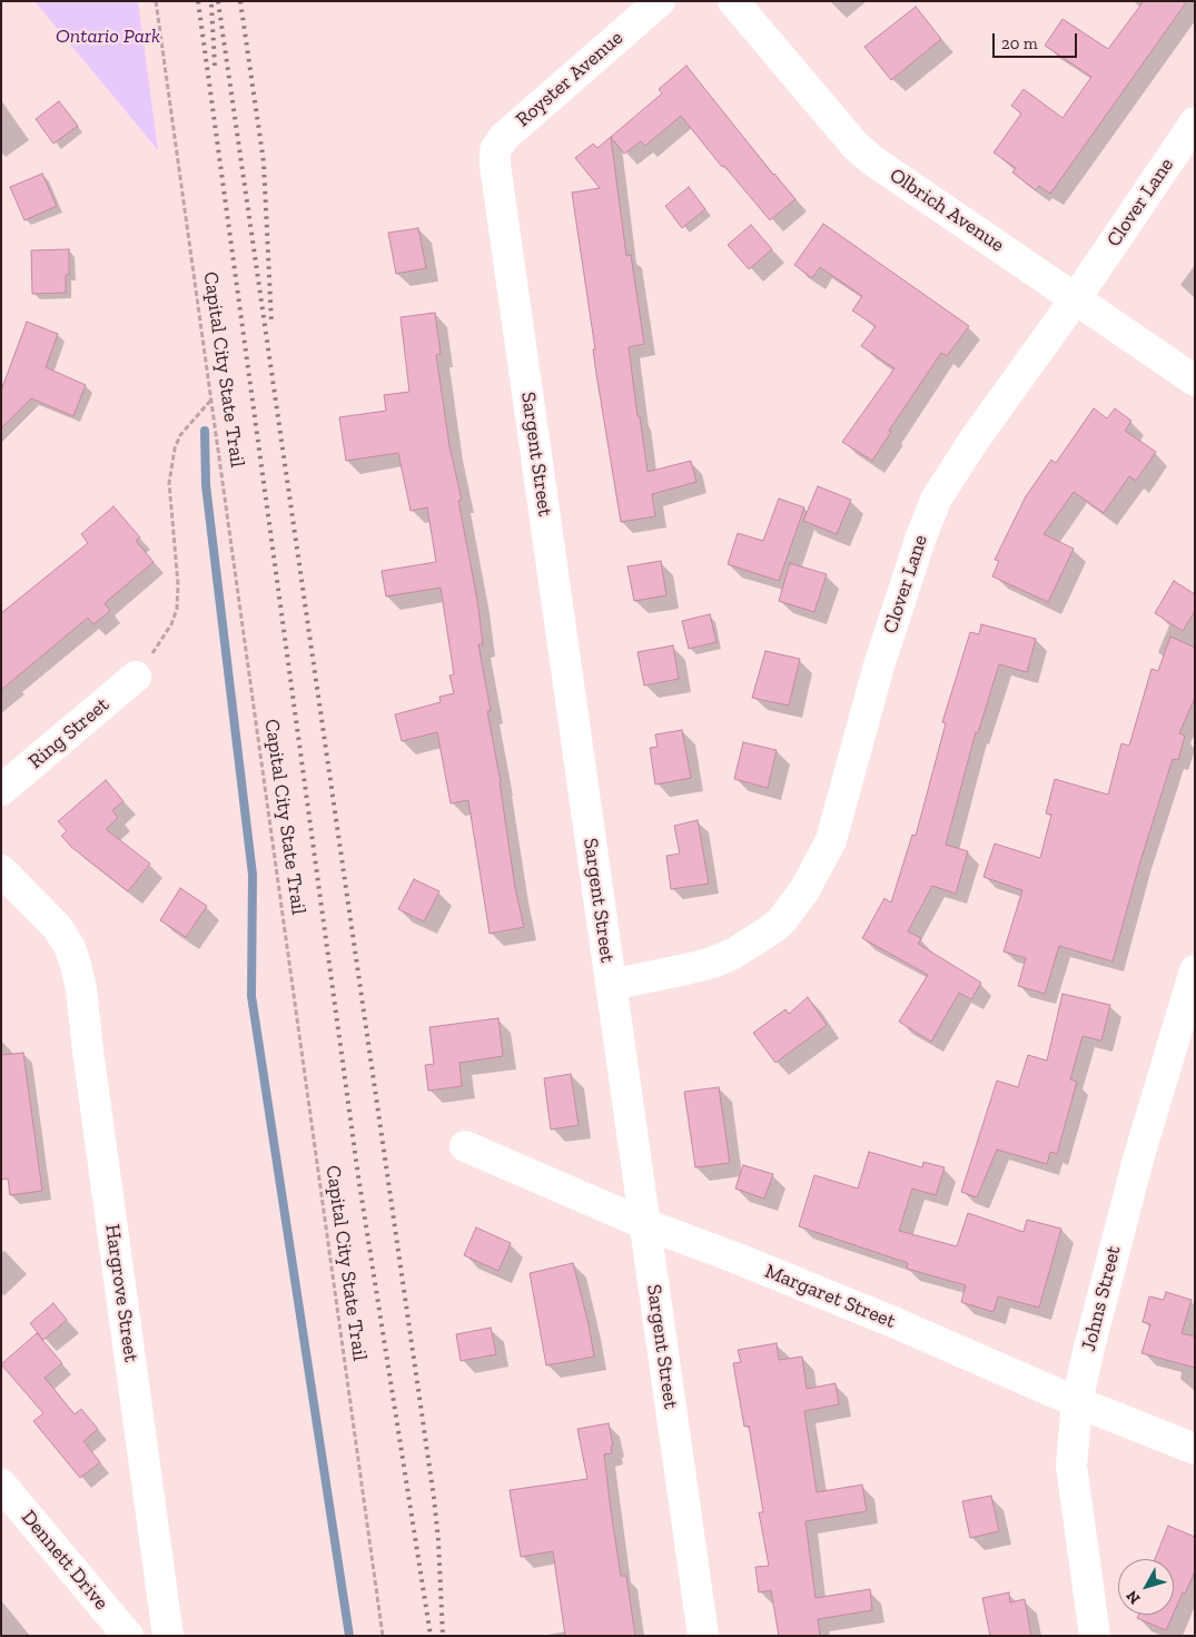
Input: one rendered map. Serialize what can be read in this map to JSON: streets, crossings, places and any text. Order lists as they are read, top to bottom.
{
  "streets": {
    "street": [
      "Royster Avenue",
      "Clover Lane",
      "Olbrich Avenue",
      "Sargent Street",
      "Ring Street",
      "Hargrove Street",
      "Margaret Street",
      "Johns Street",
      "Dennett Drive"
    ],
    "path": ["Capital City State Trail"]
  },
  "crossings": [
    ["Royster Avenue", "Sargent Street"],
    ["Clover Lane", "Olbrich Avenue"],
    ["Clover Lane", "Sargent Street"],
    ["Sargent Street", "Margaret Street"],
    ["Margaret Street", "Johns Street"]
  ],
  "parks": ["Ontario Park"],
  "scale_bar": "20 m",
  "north": "bottom left"
}
